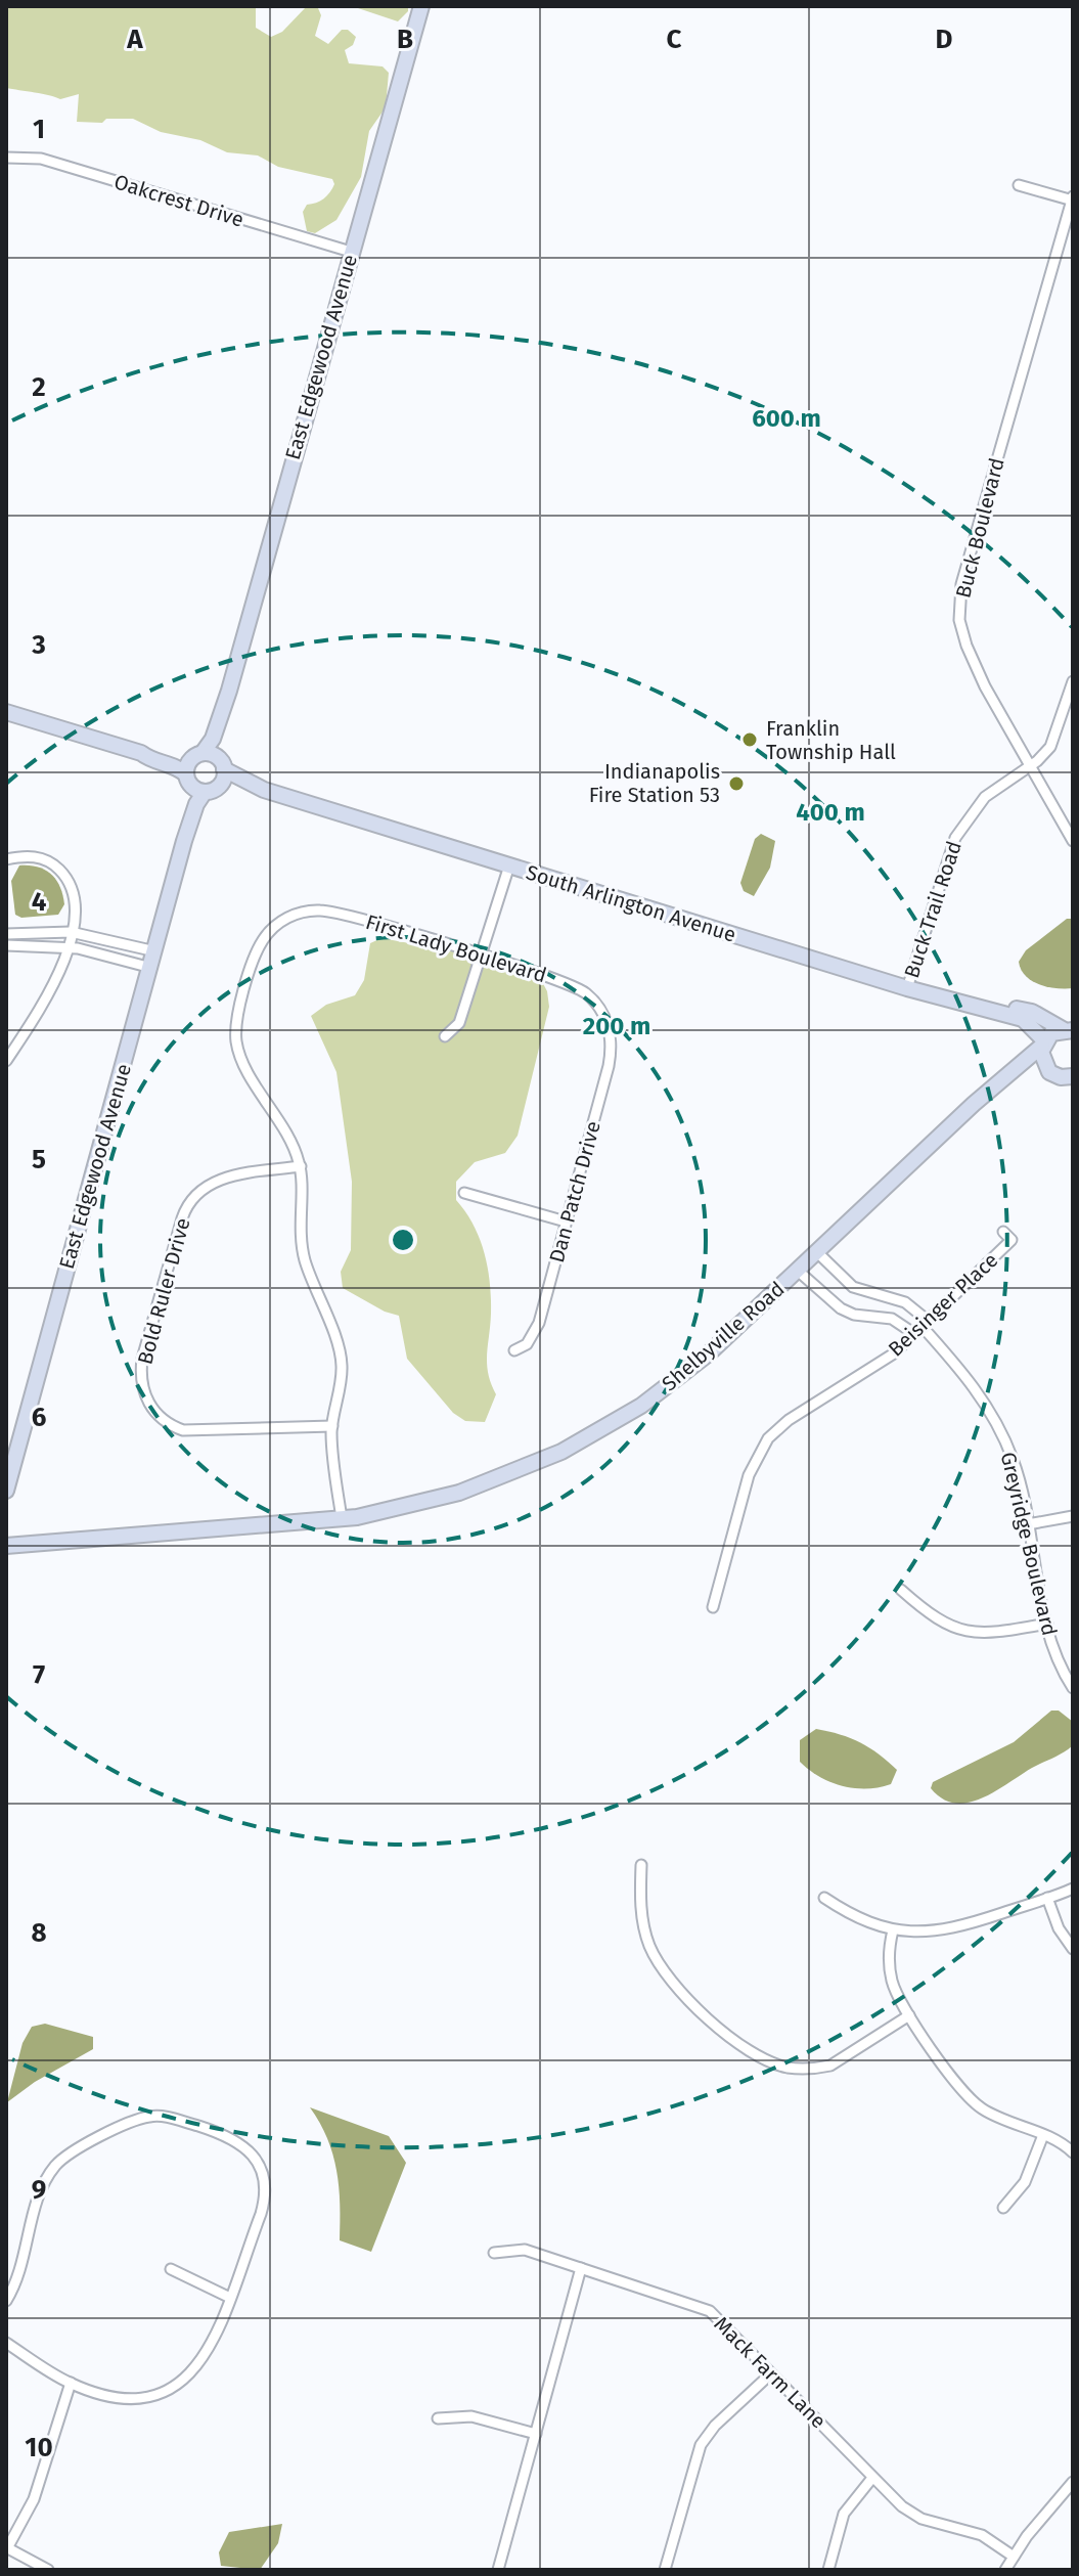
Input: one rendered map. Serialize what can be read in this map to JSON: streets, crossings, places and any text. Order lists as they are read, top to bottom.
{
  "streets": {
    "main road": ["East Edgewood Avenue", "South Arlington Avenue", "Shelbyville Road"],
    "street": [
      "Oakcrest Drive",
      "Buck Boulevard",
      "Buck Trail Road",
      "First Lady Boulevard",
      "Dan Patch Drive",
      "Bold Ruler Drive",
      "Beisinger Place",
      "Greyridge Boulevard",
      "Mack Farm Lane"
    ]
  },
  "crossings": [
    ["Oakcrest Drive", "East Edgewood Avenue"],
    ["Buck Boulevard", "Buck Trail Road"],
    ["South Arlington Avenue", "Buck Trail Road"],
    ["First Lady Boulevard", "Dan Patch Drive"],
    ["First Lady Boulevard", "Bold Ruler Drive"],
    ["Beisinger Place", "Greyridge Boulevard"],
    ["Shelbyville Road", "Greyridge Boulevard"]
  ],
  "places": ["Franklin Township Hall", "Indianapolis Fire Station 53"],
  "grid": {
    "columns": [
      "A",
      "B",
      "C",
      "D"
    ],
    "rows": [
      "1",
      "2",
      "3",
      "4",
      "5",
      "6",
      "7",
      "8",
      "9",
      "10"
    ]
  },
  "rings": ["600 m", "400 m", "200 m"]
}
